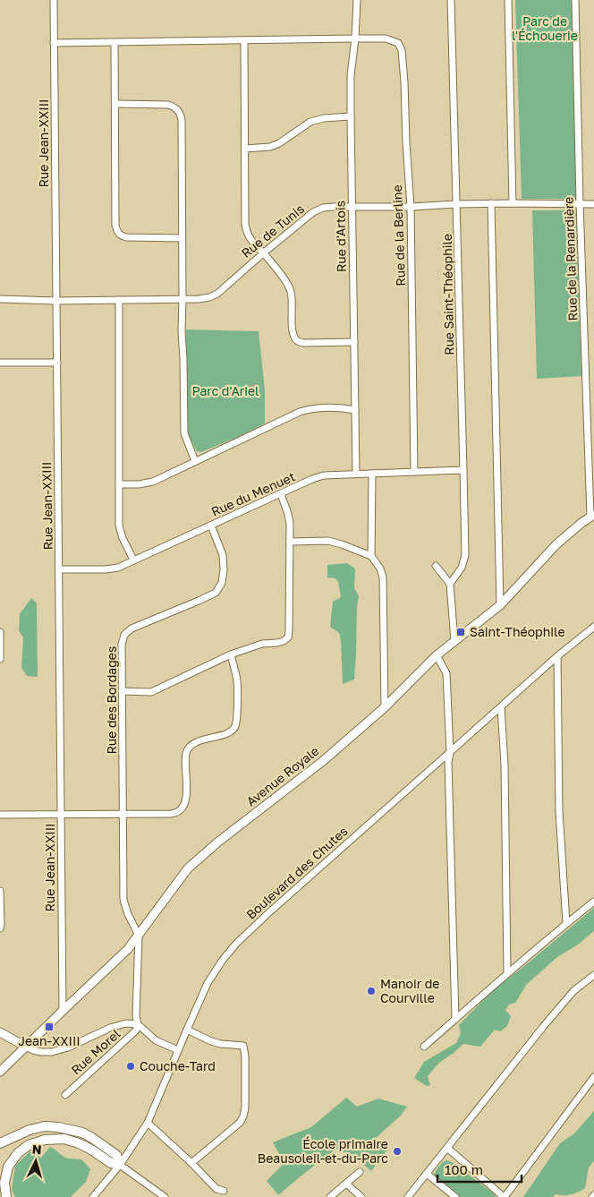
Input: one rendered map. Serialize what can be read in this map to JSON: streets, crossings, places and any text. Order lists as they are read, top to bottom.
{
  "streets": {
    "main road": ["Avenue Royale"],
    "street": [
      "Rue Jean-XXIII",
      "Rue de Tunis",
      "Rue de la Berline",
      "Rue d'Artois",
      "Rue de la Renardière",
      "Rue Saint-Théophile",
      "Rue du Menuet",
      "Rue des Bordages",
      "Boulevard des Chutes",
      "Rue Morel"
    ]
  },
  "crossings": [
    ["Rue Jean-XXIII", "Rue de Tunis"],
    ["Rue Jean-XXIII", "Rue de la Berline"],
    ["Rue Jean-XXIII", "Rue du Menuet"],
    ["Rue Jean-XXIII", "Avenue Royale"],
    ["Rue de Tunis", "Rue de la Berline"],
    ["Rue de Tunis", "Rue d'Artois"],
    ["Rue de Tunis", "Rue de la Renardière"],
    ["Rue de Tunis", "Rue Saint-Théophile"],
    ["Rue de la Berline", "Rue d'Artois"],
    ["Rue de la Berline", "Rue du Menuet"],
    ["Rue d'Artois", "Rue du Menuet"],
    ["Rue de la Renardière", "Avenue Royale"],
    ["Rue Saint-Théophile", "Rue du Menuet"],
    ["Rue du Menuet", "Rue des Bordages"],
    ["Rue des Bordages", "Avenue Royale"]
  ],
  "parks": ["Parc de l'Échouerie", "Parc d'Ariel"],
  "places": {
    "transit": ["Saint-Théophile", "Jean-XXIII"],
    "other": ["Manoir de Courville", "Couche-Tard", "École primaire Beausoleil-et-du-Parc"]
  },
  "scale_bar": "100 m",
  "north": "top"
}
